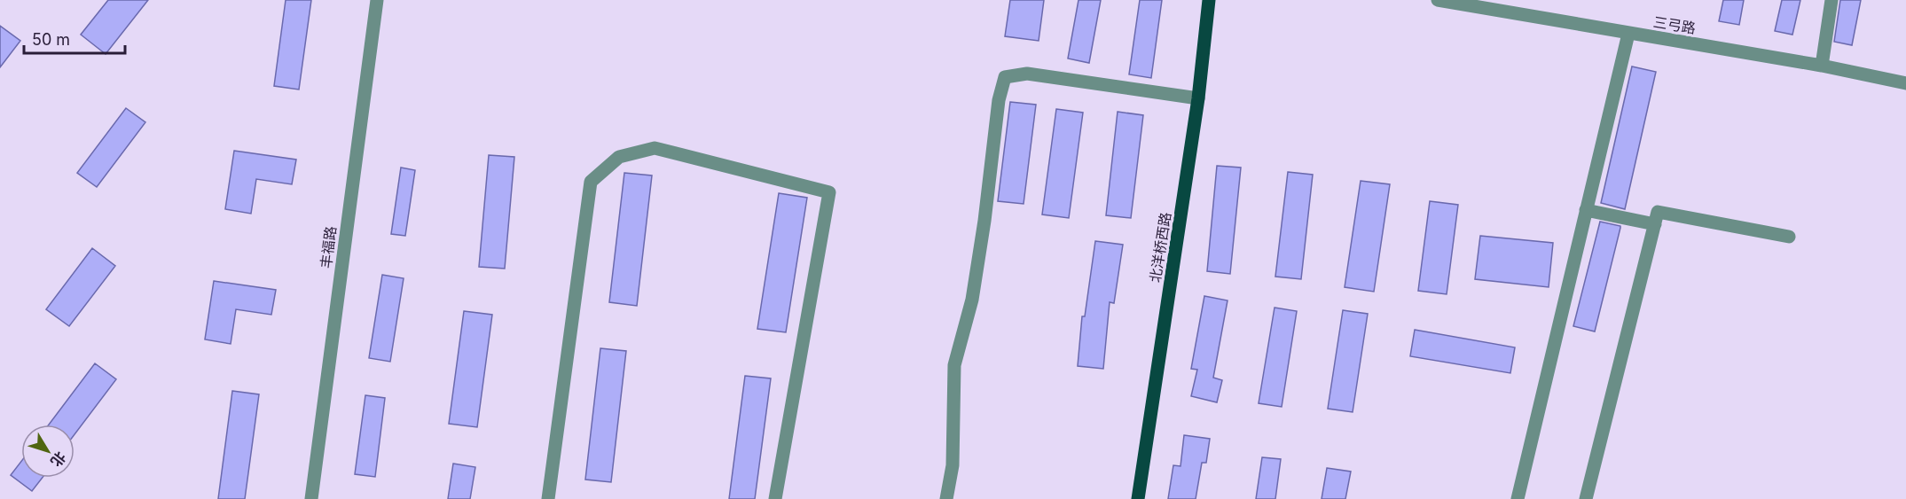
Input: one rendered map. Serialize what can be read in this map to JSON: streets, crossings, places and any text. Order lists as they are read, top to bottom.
{
  "streets": {
    "main road": ["北洋桥西路"],
    "street": ["三弓路", "丰福路"]
  },
  "scale_bar": "50 m",
  "north": "bottom right"
}
